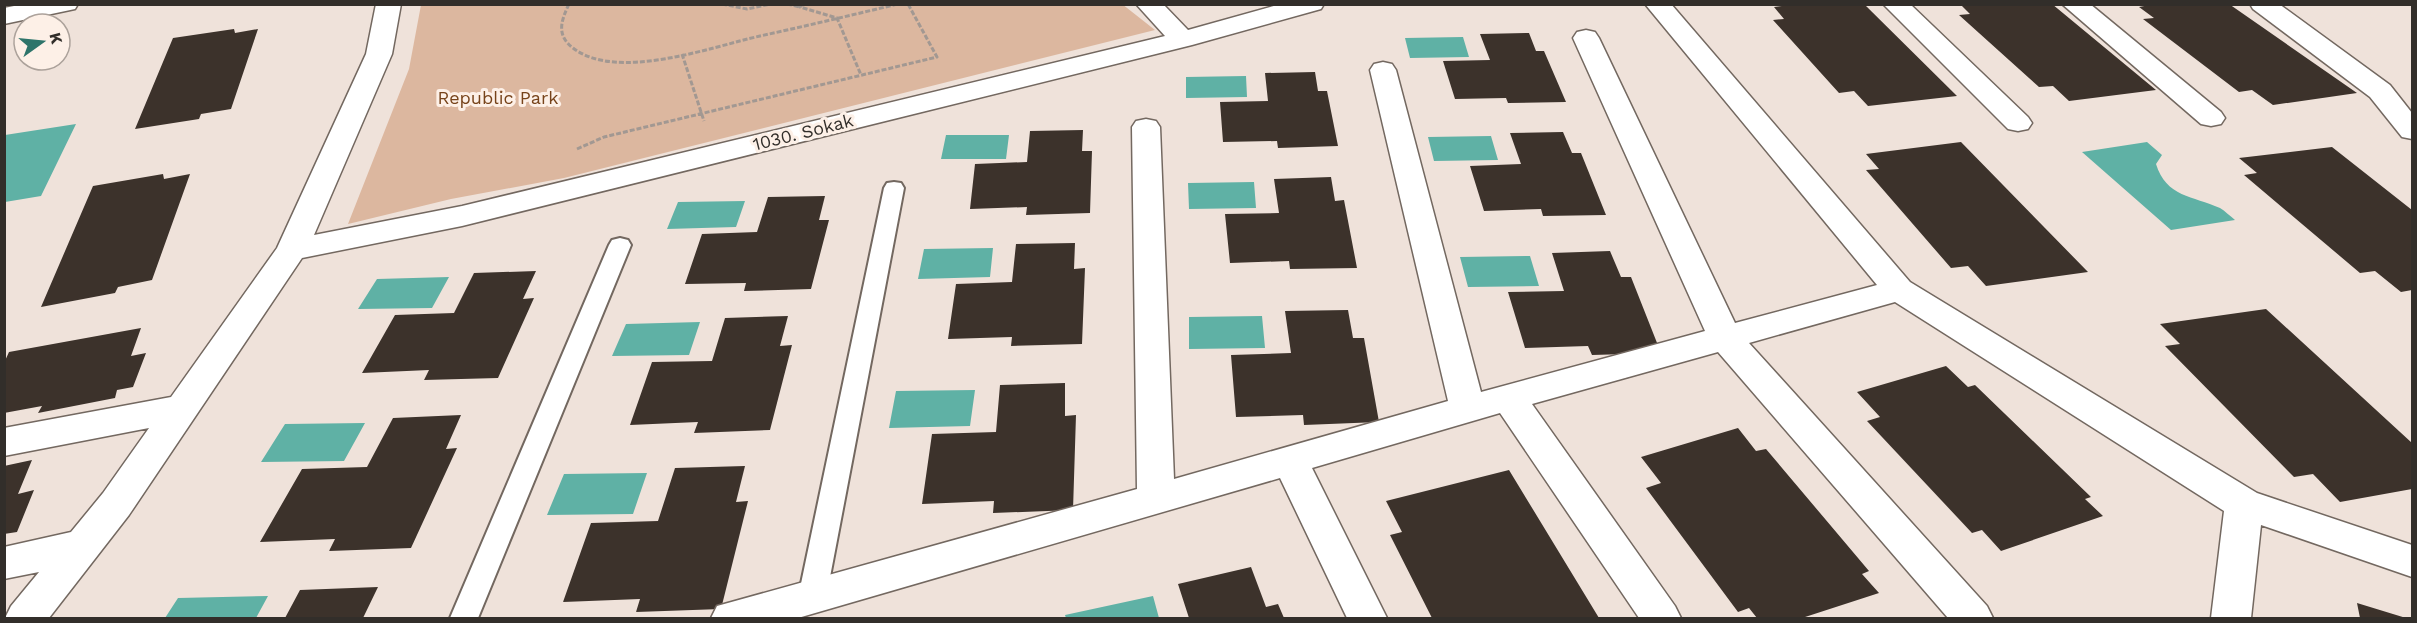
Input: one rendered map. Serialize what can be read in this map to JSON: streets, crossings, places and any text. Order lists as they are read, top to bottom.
{
  "streets": {
    "street": ["1030. Sokak"]
  },
  "parks": ["Republic Park"],
  "north": "right"
}
